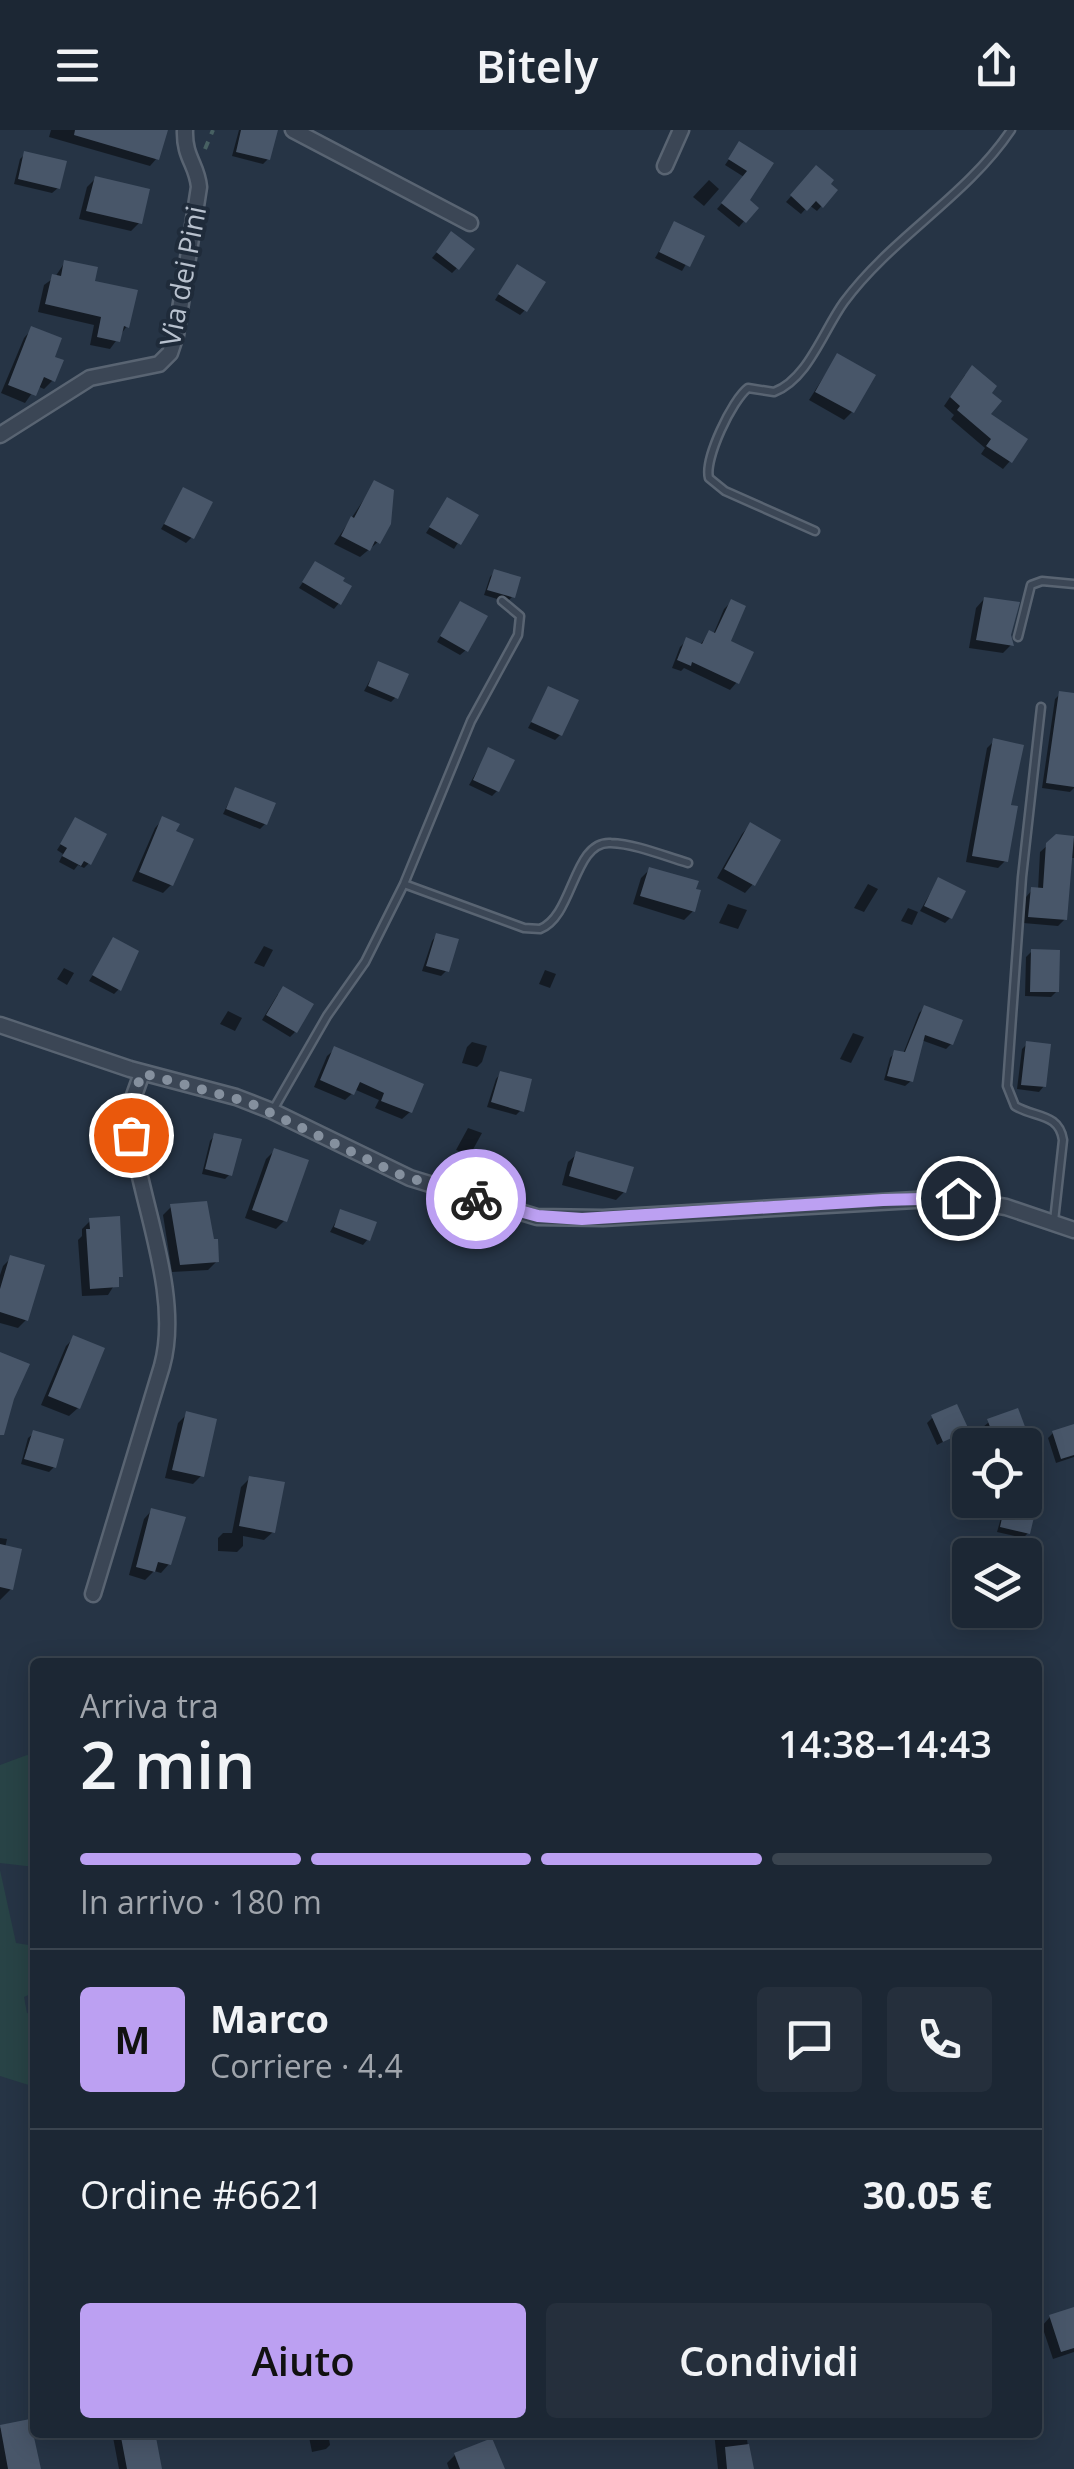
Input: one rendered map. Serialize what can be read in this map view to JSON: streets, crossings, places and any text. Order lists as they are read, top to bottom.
{
  "streets": {
    "street": ["Via dei Pini"]
  },
  "page": {
    "header": "Bitely",
    "heading": ["2 min", "Arriva tra", "14:38–14:43"],
    "panel": [
      "Marco",
      "Corriere · 4.4",
      "Ordine #6621",
      "30.05 €"
    ],
    "bar": "In arrivo · 180 m",
    "round": "M",
    "buttons": ["Aiuto", "Condividi"]
  }
}
